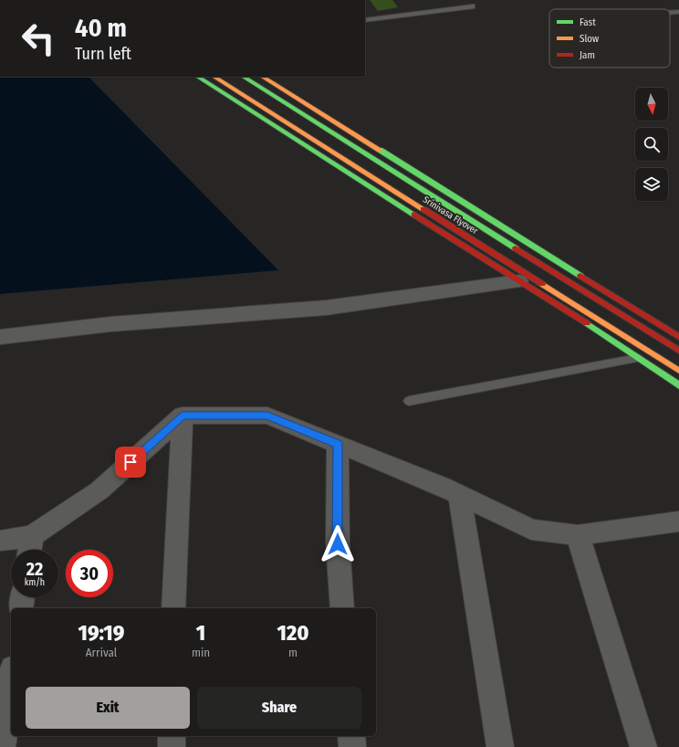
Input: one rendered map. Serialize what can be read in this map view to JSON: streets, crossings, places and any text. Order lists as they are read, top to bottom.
{
  "streets": {
    "street": ["Srinivasa Flyover"]
  },
  "legend": ["Fast", "Slow", "Jam"],
  "north": "bottom",
  "page": {
    "turn": ["40 m", "Turn left"],
    "speed": "22 km/h",
    "limit": "30",
    "eta": [
      "19:19",
      "Arrival",
      "1",
      "min",
      "120",
      "m"
    ],
    "buttons": ["Exit", "Share"]
  }
}
